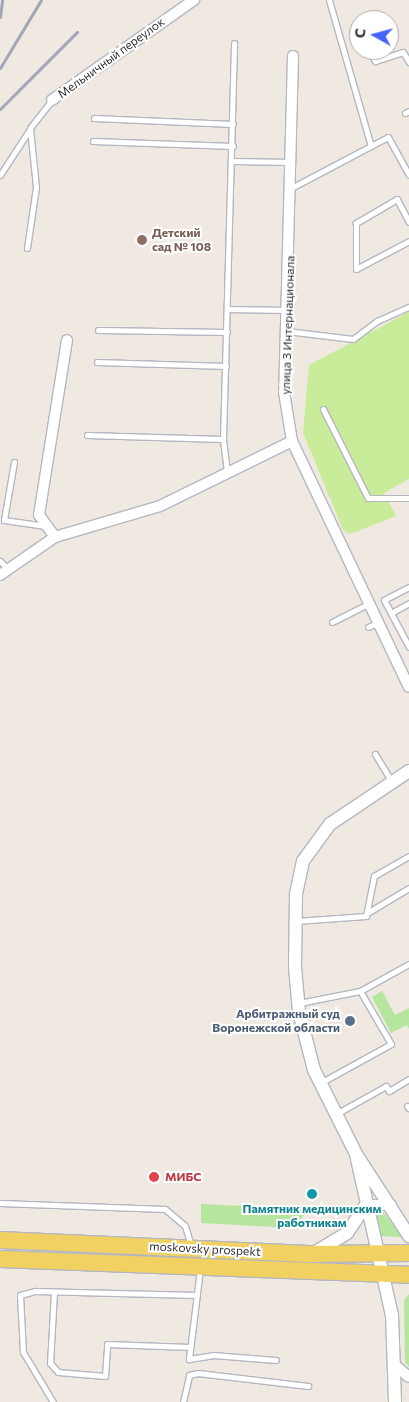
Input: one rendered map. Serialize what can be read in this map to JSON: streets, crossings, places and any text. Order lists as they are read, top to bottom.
{
  "streets": {
    "main road": ["moskovsky prospekt"],
    "street": ["Мельничный переулок", "улица 3 Интернационала"]
  },
  "places": [
    "Детский сад № 108",
    "Арбитражный суд Воронежской области",
    "МИБС",
    "Памятник медицинским работникам"
  ],
  "north": "left"
}
